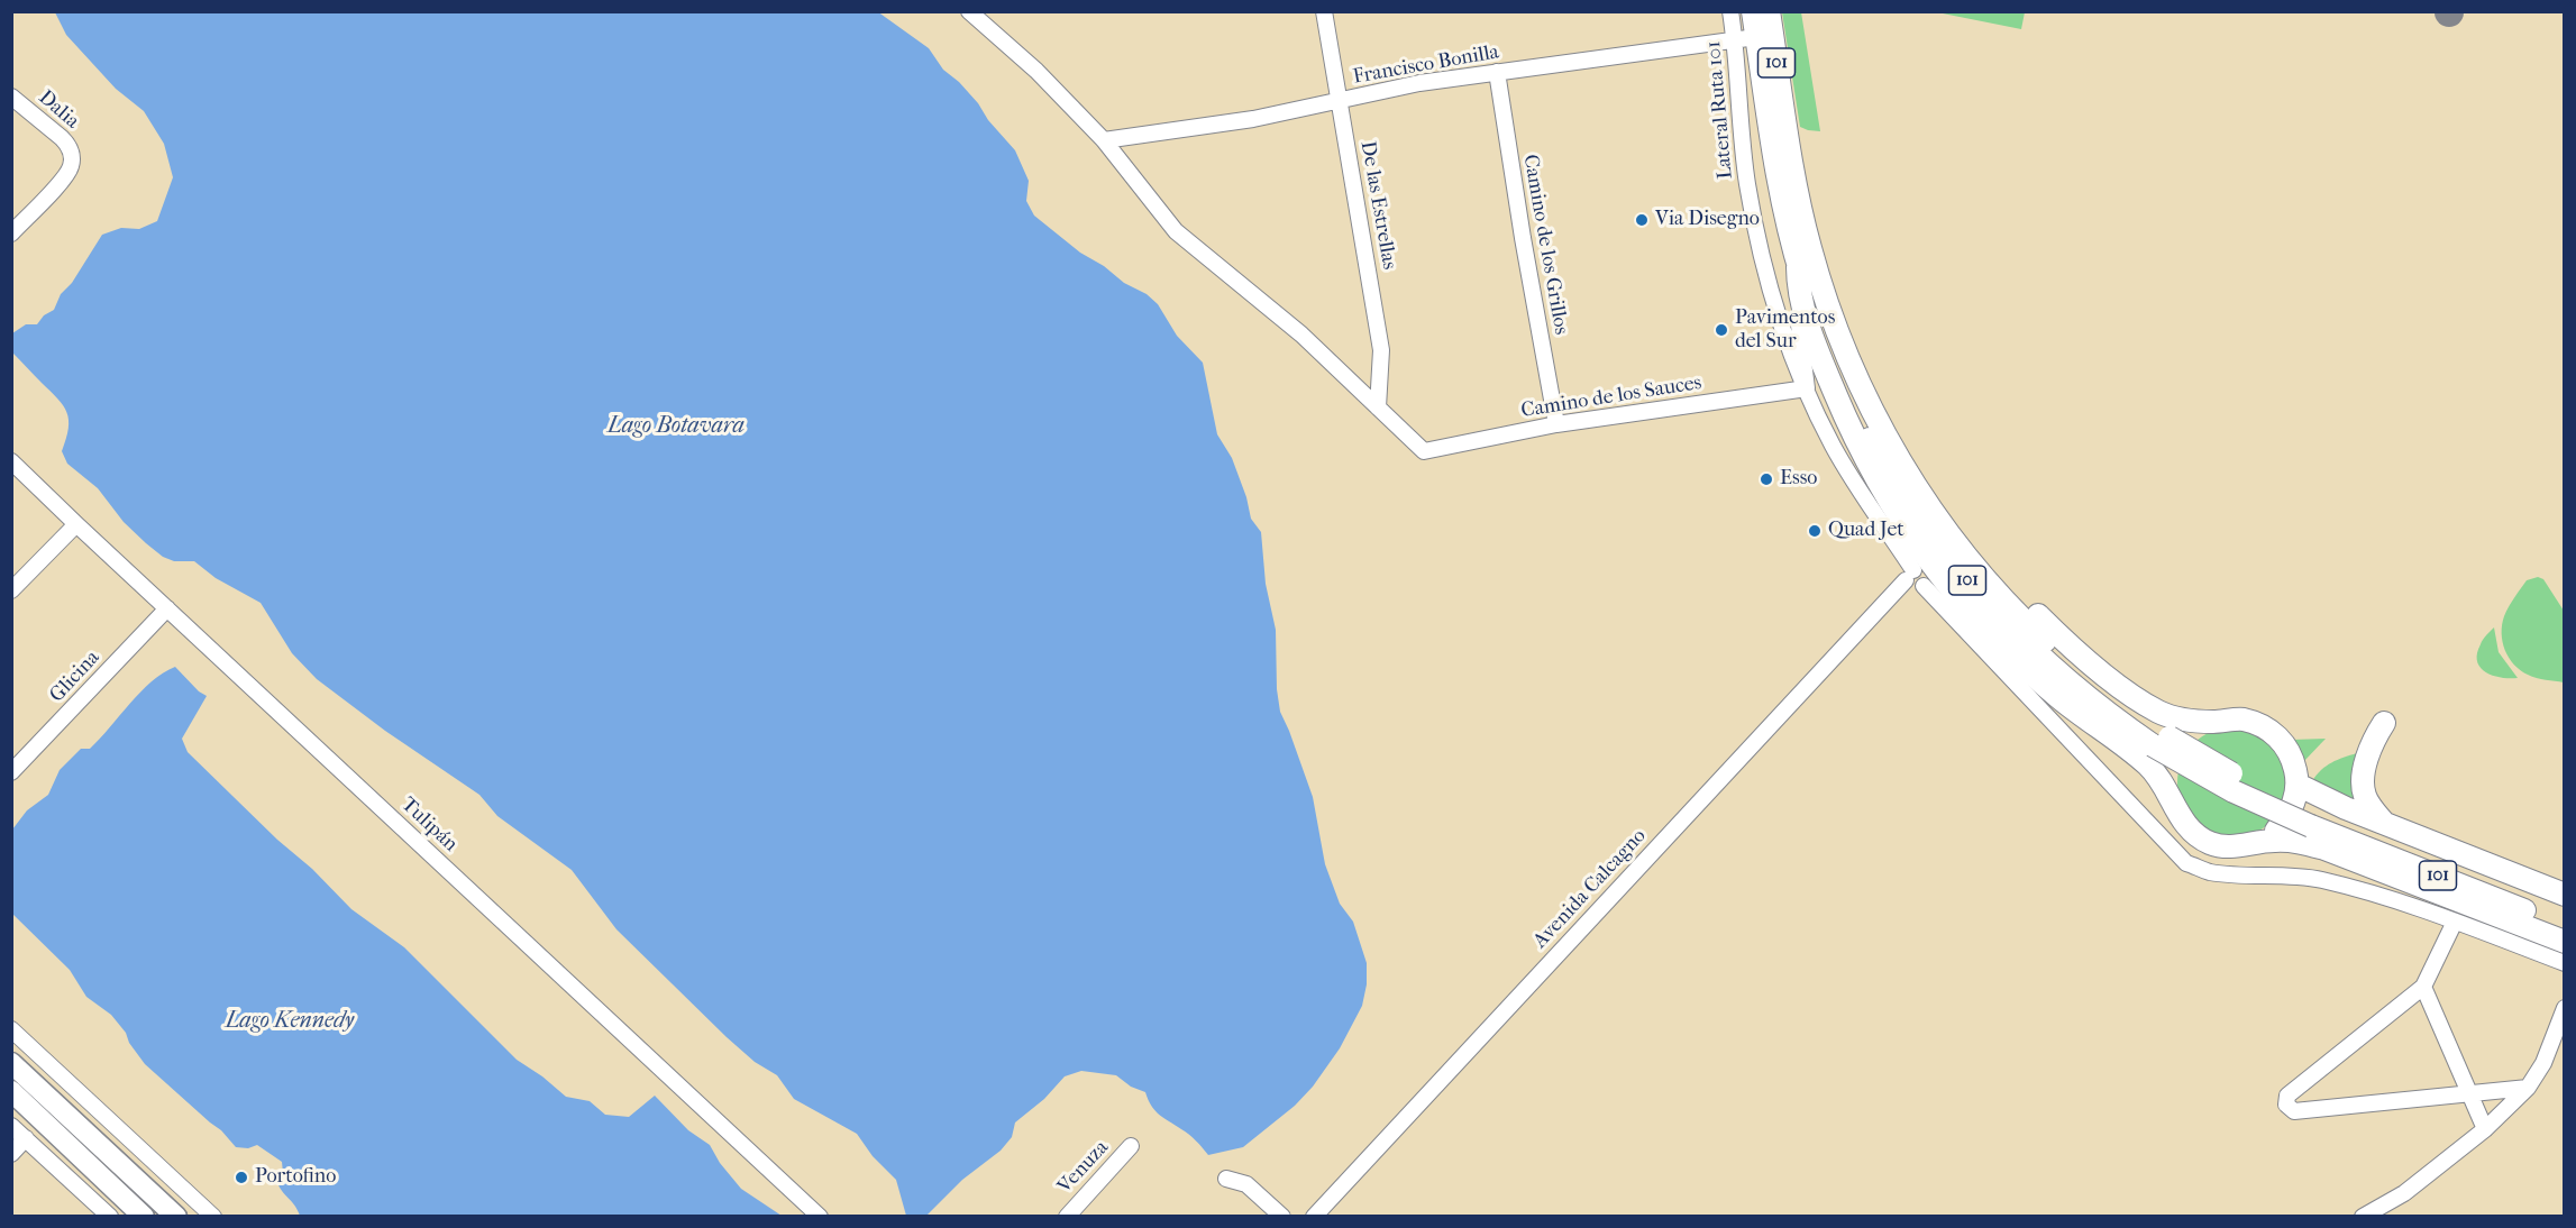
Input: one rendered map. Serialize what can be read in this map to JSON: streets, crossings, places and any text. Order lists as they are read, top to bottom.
{
  "streets": {
    "highway": ["101"],
    "street": [
      "Francisco Bonilla",
      "Dalia",
      "Lateral Ruta 101",
      "De las Estrellas",
      "Camino de los Grillos",
      "Camino de los Sauces",
      "Glicina",
      "Tulipán",
      "Avenida Calcagno",
      "Venuza"
    ]
  },
  "crossings": [
    ["101", "Francisco Bonilla"],
    ["101", "Lateral Ruta 101"],
    ["Francisco Bonilla", "Lateral Ruta 101"],
    ["Francisco Bonilla", "De las Estrellas"],
    ["Francisco Bonilla", "Camino de los Grillos"],
    ["Lateral Ruta 101", "Camino de los Sauces"],
    ["Lateral Ruta 101", "Avenida Calcagno"],
    ["De las Estrellas", "Camino de los Sauces"],
    ["Camino de los Grillos", "Camino de los Sauces"],
    ["Glicina", "Tulipán"]
  ],
  "water": ["Lago Botavara", "Lago Kennedy"],
  "places": [
    "Via Disegno",
    "Pavimentos del Sur",
    "Esso",
    "Quad Jet",
    "Portofino"
  ]
}
